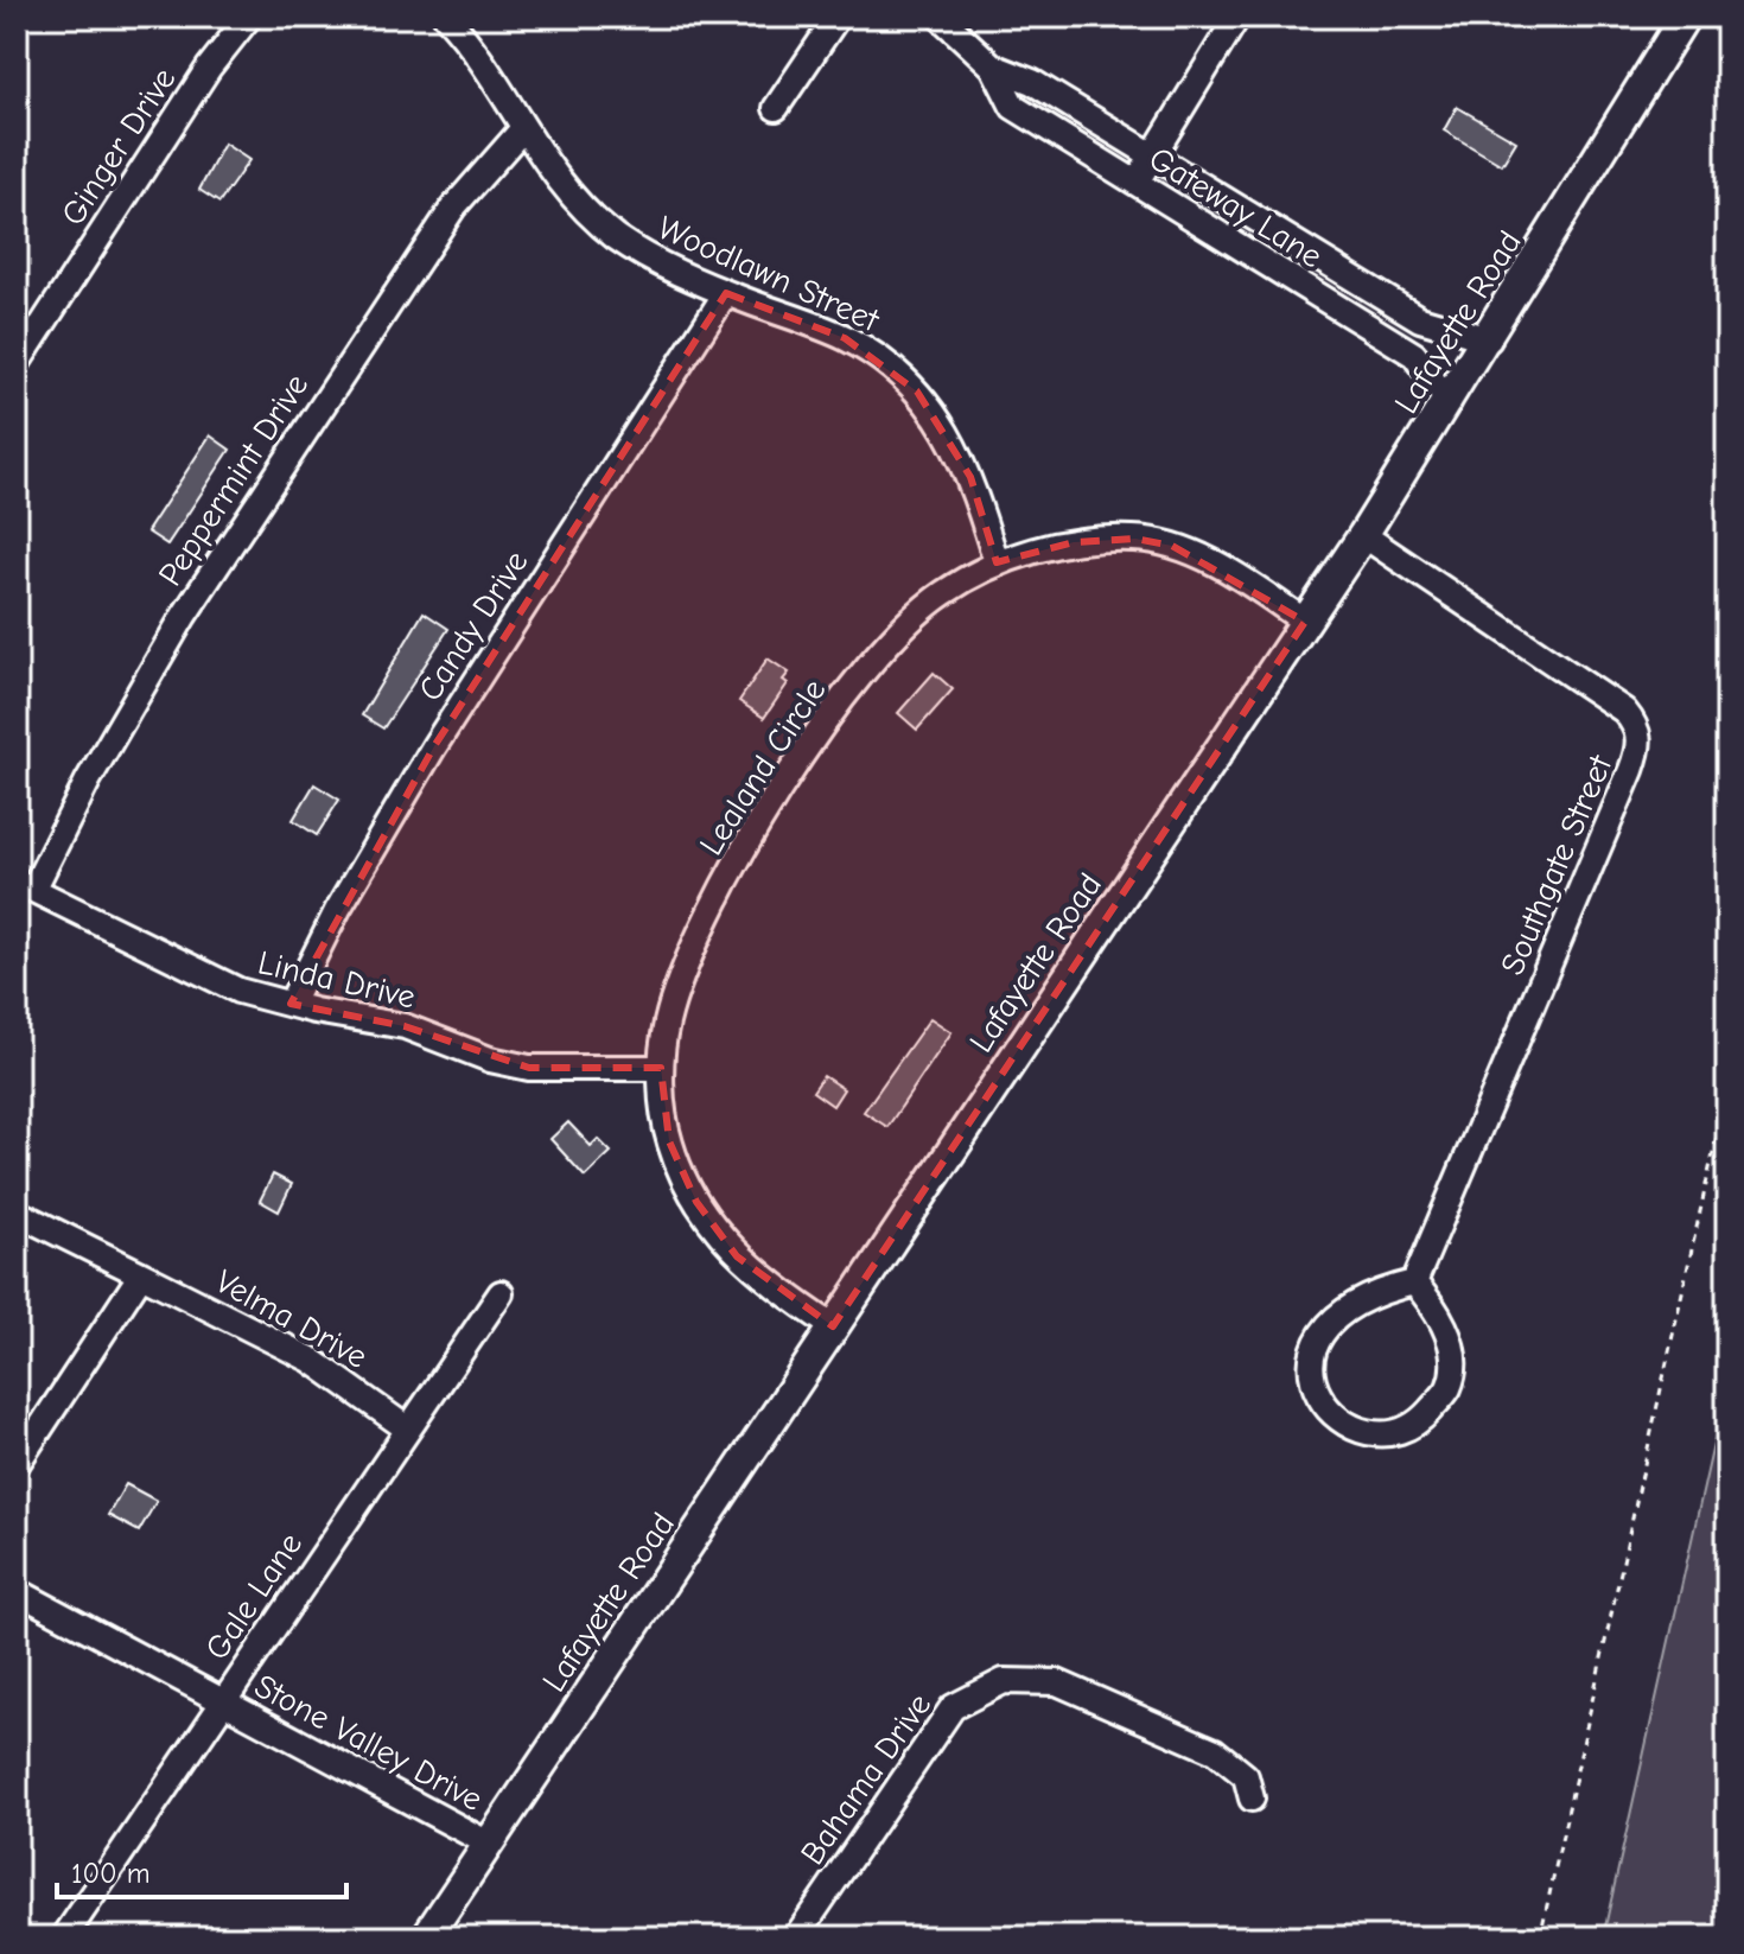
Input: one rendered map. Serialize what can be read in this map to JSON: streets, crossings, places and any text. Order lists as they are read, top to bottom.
{
  "streets": {
    "main road": ["Lafayette Road"],
    "street": [
      "Ginger Drive",
      "Gateway Lane",
      "Woodlawn Street",
      "Peppermint Drive",
      "Candy Drive",
      "Lealand Circle",
      "Southgate Street",
      "Linda Drive",
      "Velma Drive",
      "Gale Lane",
      "Stone Valley Drive",
      "Bahama Drive"
    ]
  },
  "crossings": [
    ["Gateway Lane", "Lafayette Road"],
    ["Woodlawn Street", "Peppermint Drive"],
    ["Woodlawn Street", "Candy Drive"],
    ["Woodlawn Street", "Lealand Circle"],
    ["Lafayette Road", "Lealand Circle"],
    ["Lafayette Road", "Southgate Street"],
    ["Lafayette Road", "Stone Valley Drive"],
    ["Peppermint Drive", "Linda Drive"],
    ["Candy Drive", "Linda Drive"],
    ["Lealand Circle", "Linda Drive"],
    ["Velma Drive", "Gale Lane"],
    ["Gale Lane", "Stone Valley Drive"]
  ],
  "scale_bar": "100 m"
}
